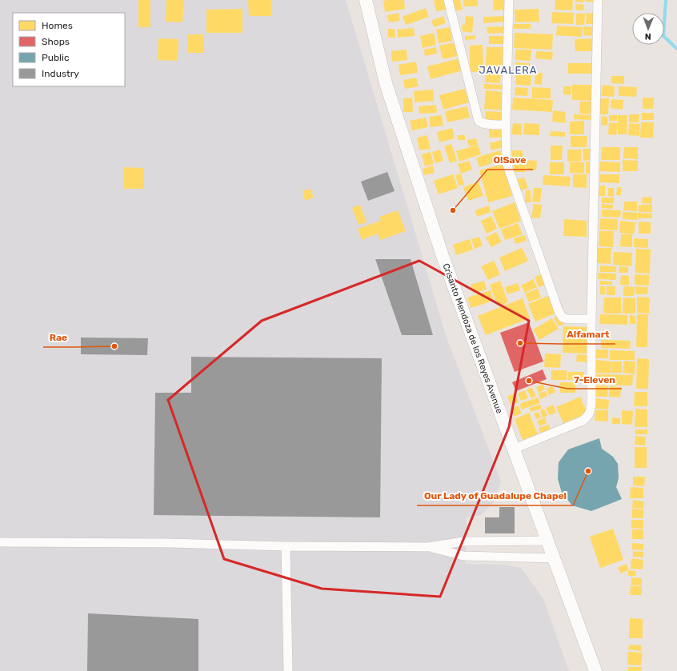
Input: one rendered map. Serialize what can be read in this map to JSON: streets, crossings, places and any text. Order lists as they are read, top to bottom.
{
  "streets": {
    "main road": ["Crisanto Mendoza de los Reyes Avenue"]
  },
  "districts": ["JAVALERA"],
  "places": [
    "O!Save",
    "Alfamart",
    "Rae",
    "7-Eleven",
    "Our Lady of Guadalupe Chapel"
  ],
  "legend": [
    "Homes",
    "Shops",
    "Public",
    "Industry"
  ],
  "north": "bottom"
}
